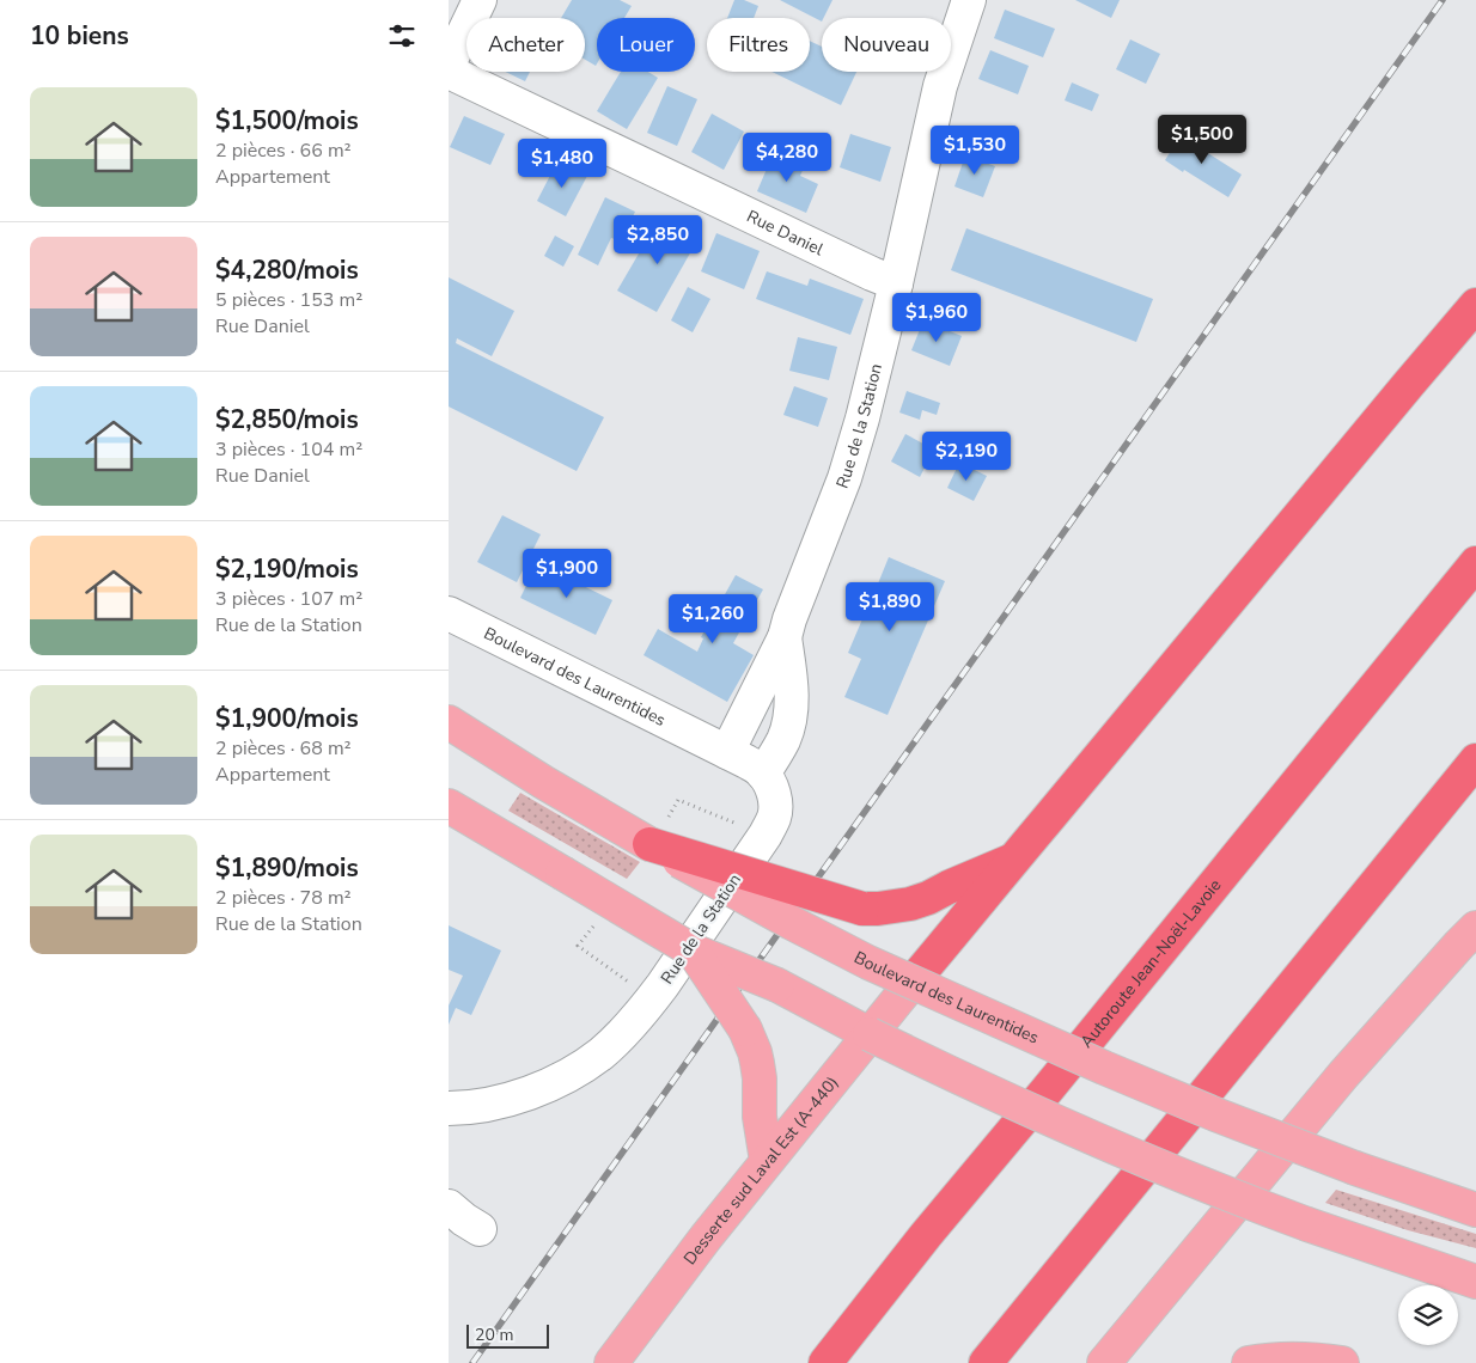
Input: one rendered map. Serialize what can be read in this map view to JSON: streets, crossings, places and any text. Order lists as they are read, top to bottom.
{
  "streets": {
    "highway": ["Autoroute Jean-Noël-Lavoie"],
    "main road": ["Boulevard des Laurentides", "Desserte sud Laval Est (A-440)"],
    "street": ["Rue Daniel", "Rue de la Station"]
  },
  "crossings": [
    ["Rue Daniel", "Rue de la Station"],
    ["Rue de la Station", "Boulevard des Laurentides"],
    ["Boulevard des Laurentides", "Desserte sud Laval Est (A-440)"]
  ],
  "scale_bar": "20 m",
  "page": {
    "heading": "10 biens",
    "chip": [
      "Acheter",
      "Louer",
      "Filtres",
      "Nouveau"
    ],
    "list": [
      {
        "name": "$1,500/mois",
        "note": "2 pièces · 66 m² · Appartement"
      },
      {
        "name": "$4,280/mois",
        "note": "5 pièces · 153 m² · Rue Daniel"
      },
      {
        "name": "$2,850/mois",
        "note": "3 pièces · 104 m² · Rue Daniel"
      },
      {
        "name": "$2,190/mois",
        "note": "3 pièces · 107 m² · Rue de la Station"
      },
      {
        "name": "$1,900/mois",
        "note": "2 pièces · 68 m² · Appartement"
      },
      {
        "name": "$1,890/mois",
        "note": "2 pièces · 78 m² · Rue de la Station"
      }
    ],
    "price": [
      "$1,500",
      "$1,530",
      "$4,280",
      "$1,480",
      "$2,850",
      "$1,960",
      "$2,190",
      "$1,900",
      "$1,890",
      "$1,260"
    ],
    "scale": "20 m"
  }
}
